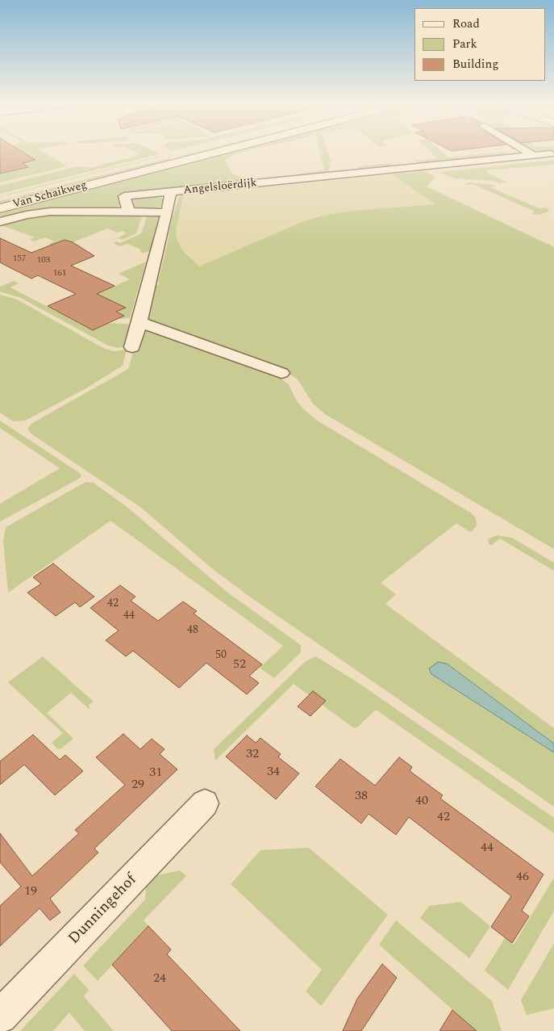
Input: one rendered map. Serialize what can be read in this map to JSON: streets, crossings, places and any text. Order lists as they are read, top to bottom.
{
  "streets": {
    "street": ["Angelsloërdijk", "Van Schaikweg", "Dunningehof"]
  },
  "house_numbers": [
    "157",
    "103",
    "161",
    "42",
    "44",
    "48",
    "50",
    "52",
    "32",
    "34",
    "31",
    "29",
    "38",
    "40",
    "42",
    "44",
    "46",
    "19",
    "24"
  ],
  "legend": ["Road", "Park", "Building"]
}
